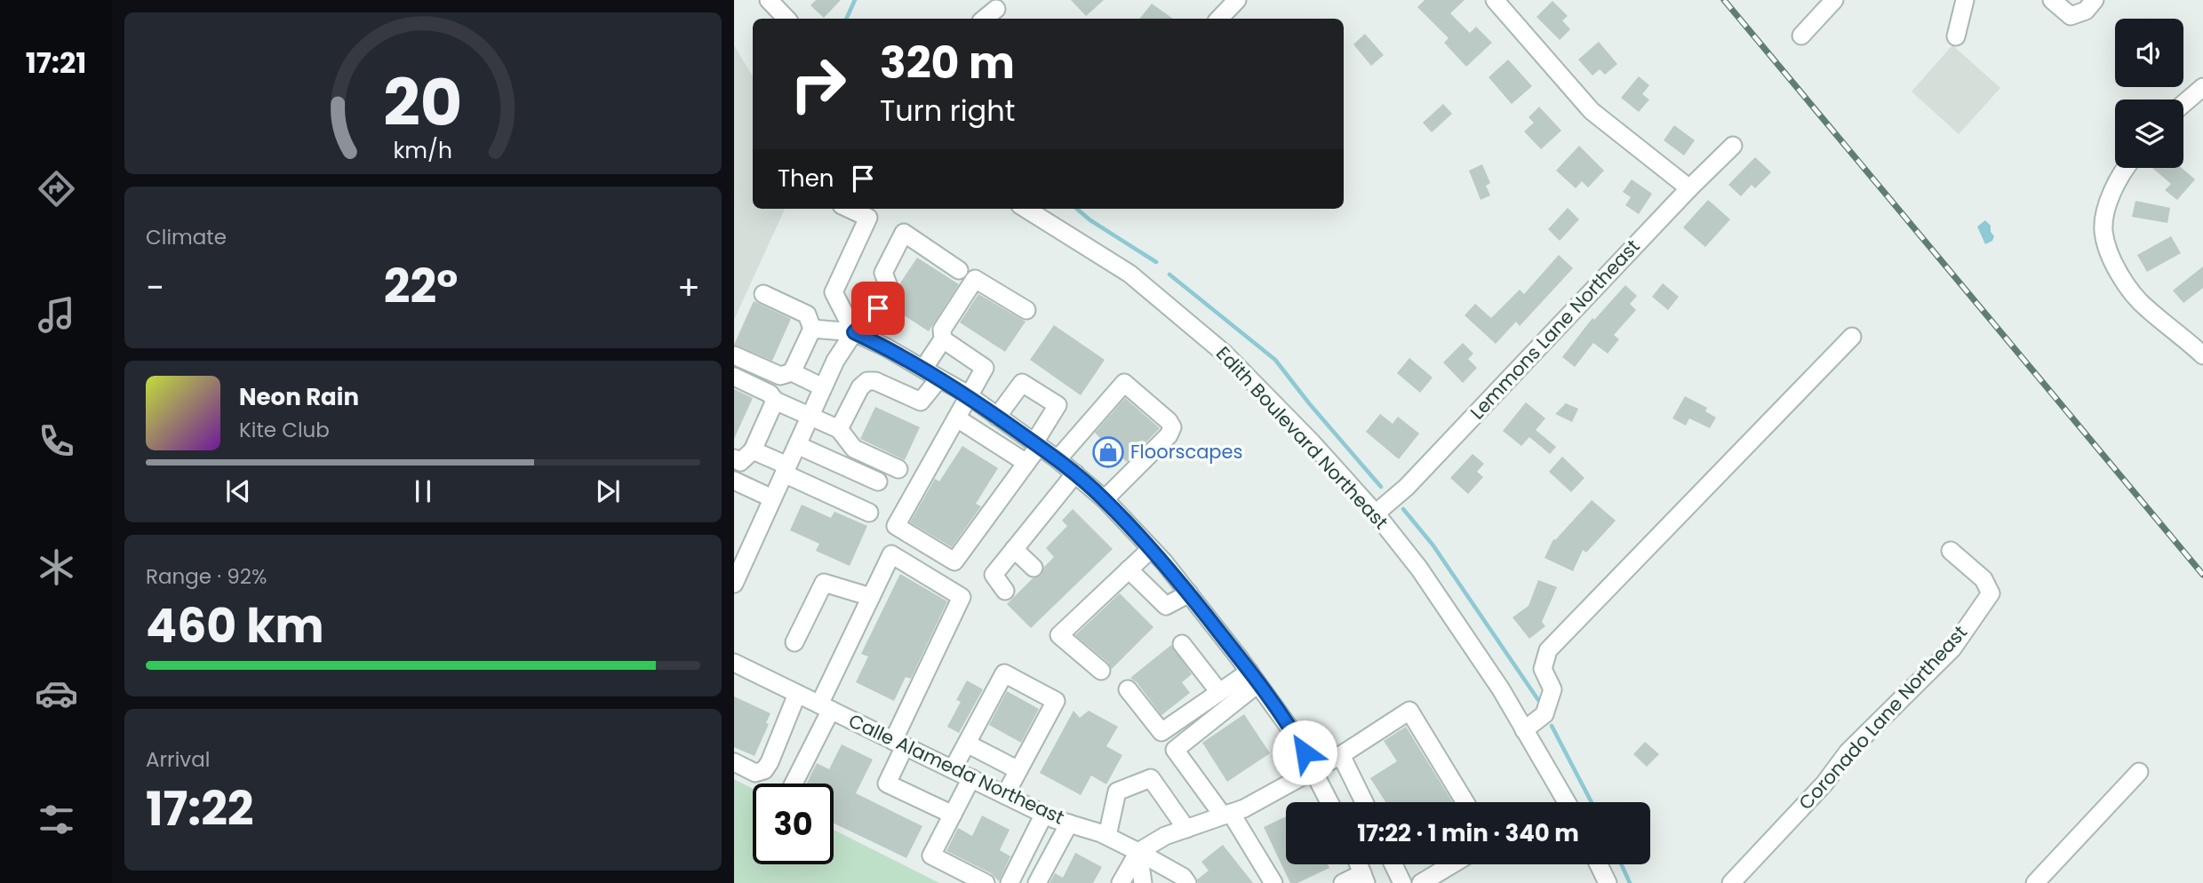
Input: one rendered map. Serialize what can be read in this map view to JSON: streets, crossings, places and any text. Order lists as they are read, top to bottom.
{
  "streets": {
    "street": [
      "Lemmons Lane Northeast",
      "Edith Boulevard Northeast",
      "Coronado Lane Northeast",
      "Calle Alameda Northeast"
    ]
  },
  "crossings": [
    ["Lemmons Lane Northeast", "Edith Boulevard Northeast"]
  ],
  "places": {
    "shop": ["Floorscapes"]
  },
  "page": {
    "tabs": "17:21",
    "turn": ["320 m", "Turn right"],
    "then": "Then",
    "tile": [
      "Climate",
      ["Range · 92%", "460 km"],
      ["Arrival", "17:22"]
    ],
    "heat": ["−", "22°", "+"],
    "song": ["Neon Rain", "Kite Club"],
    "limit": "30",
    "trip": "17:22 · 1 min · 340 m",
    "gauge": ["20", "km/h"]
  }
}
